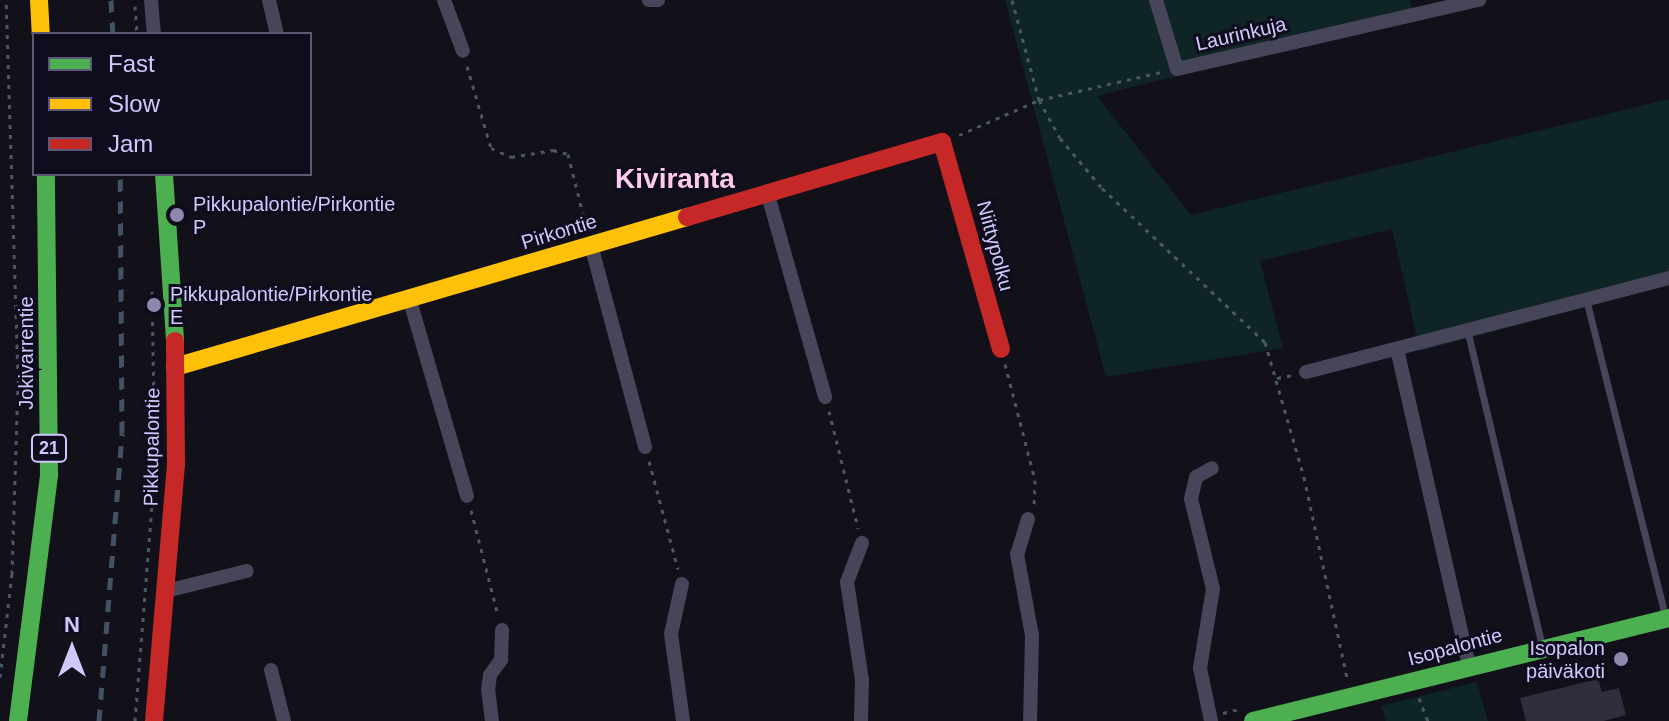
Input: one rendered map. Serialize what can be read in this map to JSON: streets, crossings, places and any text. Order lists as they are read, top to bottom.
{
  "streets": {
    "main road": [
      "Pirkontie",
      "Niittypolku",
      "Jokivarrentie",
      "Pikkupalontie",
      "21",
      "Isopalontie"
    ],
    "street": ["Laurinkuja"]
  },
  "crossings": [
    ["Pirkontie", "Niittypolku"],
    ["Pirkontie", "Pikkupalontie"]
  ],
  "districts": ["Kiviranta"],
  "places": ["Pikkupalontie/Pirkontie P", "Pikkupalontie/Pirkontie E", "Isopalon päiväkoti"],
  "legend": ["Fast", "Slow", "Jam"],
  "north": "top"
}
